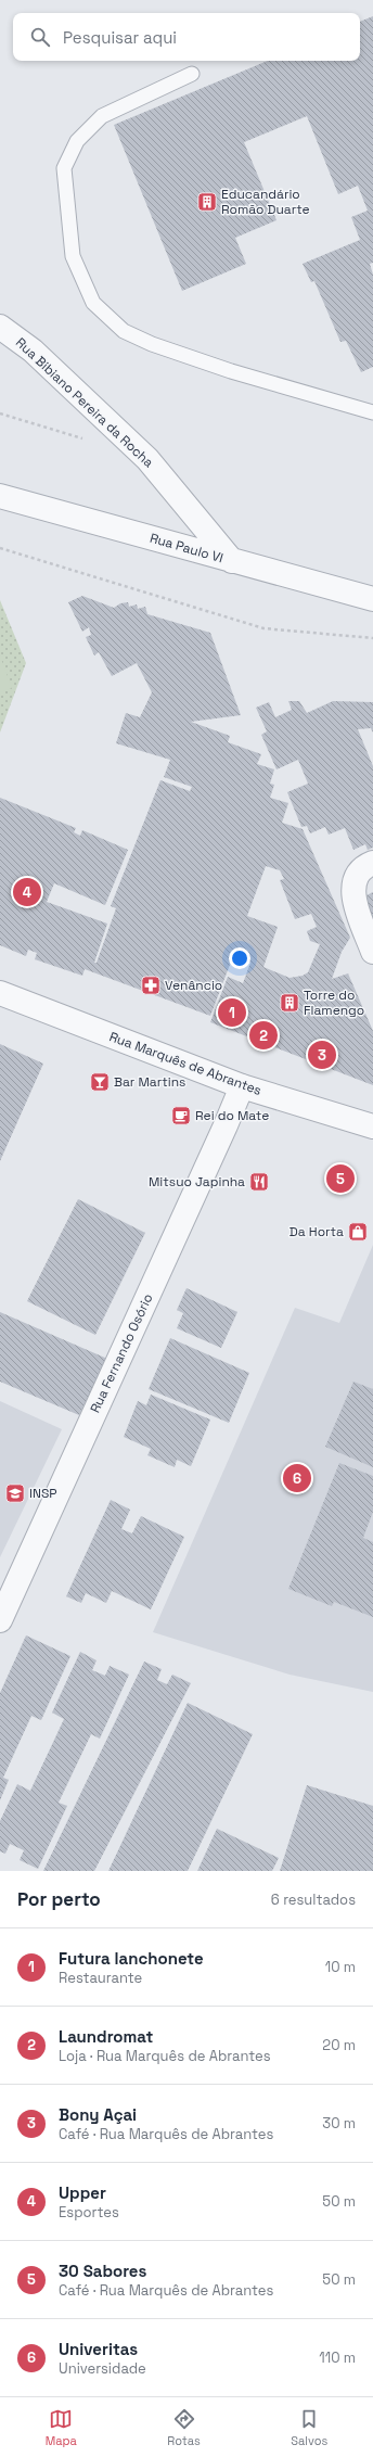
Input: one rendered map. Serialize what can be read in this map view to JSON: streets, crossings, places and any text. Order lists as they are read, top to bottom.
{
  "streets": {
    "street": [
      "Rua Bibiano Pereira da Rocha",
      "Rua Paulo VI",
      "Rua Marquês de Abrantes",
      "Rua Fernando Osório"
    ]
  },
  "crossings": [
    ["Rua Bibiano Pereira da Rocha", "Rua Paulo VI"],
    ["Rua Marquês de Abrantes", "Rua Fernando Osório"]
  ],
  "places": {
    "building": ["Educandário Romão Duarte", "Torre do Flamengo"],
    "pharmacy": ["Venâncio"],
    "bar": ["Bar Martins"],
    "cafe": ["Rei do Mate"],
    "restaurant": ["Mitsuo Japinha"],
    "shop": ["Da Horta"],
    "school or university": ["INSP"]
  },
  "page": {
    "search": "Pesquisar aqui",
    "pins": [
      "4",
      "1",
      "2",
      "3",
      "5",
      "6"
    ],
    "heading": ["Por perto", "6 resultados"],
    "list": [
      {
        "mark": "1",
        "name": "Futura lanchonete",
        "note": "Restaurante",
        "value": "10 m"
      },
      {
        "mark": "2",
        "name": "Laundromat",
        "note": "Loja · Rua Marquês de Abrantes",
        "value": "20 m"
      },
      {
        "mark": "3",
        "name": "Bony Açai",
        "note": "Café · Rua Marquês de Abrantes",
        "value": "30 m"
      },
      {
        "mark": "4",
        "name": "Upper",
        "note": "Esportes",
        "value": "50 m"
      },
      {
        "mark": "5",
        "name": "30 Sabores",
        "note": "Café · Rua Marquês de Abrantes",
        "value": "50 m"
      },
      {
        "mark": "6",
        "name": "Univeritas",
        "note": "Universidade",
        "value": "110 m"
      }
    ],
    "nav": ["Mapa", "Rotas", "Salvos"]
  }
}
